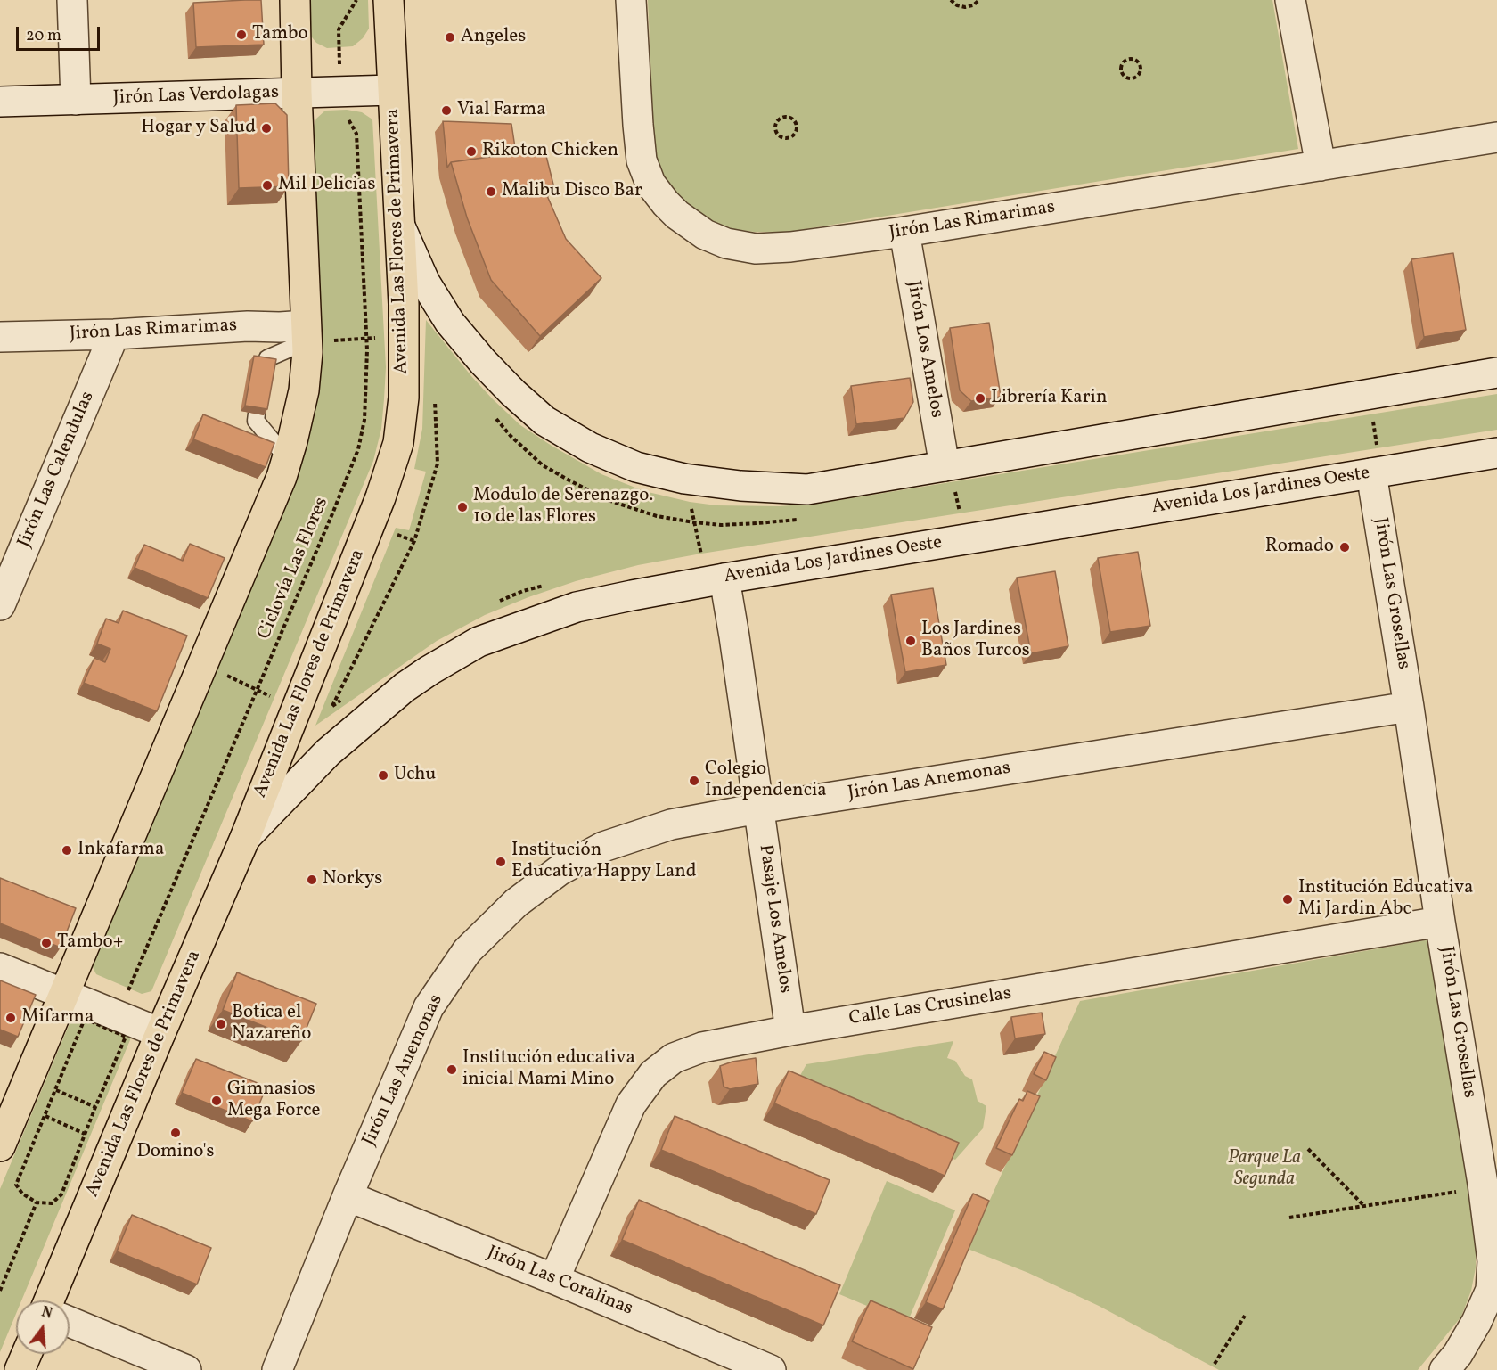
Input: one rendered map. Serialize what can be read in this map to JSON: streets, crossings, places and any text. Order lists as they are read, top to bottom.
{
  "streets": {
    "main road": ["Avenida Las Flores de Primavera"],
    "street": [
      "Jirón Las Verdolagas",
      "Jirón Las Rimarimas",
      "Jirón Los Amelos",
      "Jirón Las Calendulas",
      "Avenida Los Jardines Oeste",
      "Jirón Las Grosellas",
      "Jirón Las Anemonas",
      "Pasaje Los Amelos",
      "Calle Las Crusinelas",
      "Jirón Las Coralinas"
    ],
    "path": ["Ciclovía Las Flores"]
  },
  "crossings": [
    ["Jirón Las Verdolagas", "Avenida Las Flores de Primavera"],
    ["Jirón Las Rimarimas", "Jirón Los Amelos"],
    ["Jirón Las Rimarimas", "Jirón Las Calendulas"],
    ["Avenida Las Flores de Primavera", "Avenida Los Jardines Oeste"],
    ["Avenida Los Jardines Oeste", "Jirón Las Grosellas"],
    ["Jirón Las Grosellas", "Jirón Las Anemonas"],
    ["Jirón Las Grosellas", "Calle Las Crusinelas"],
    ["Jirón Las Anemonas", "Pasaje Los Amelos"],
    ["Jirón Las Anemonas", "Jirón Las Coralinas"],
    ["Pasaje Los Amelos", "Calle Las Crusinelas"],
    ["Calle Las Crusinelas", "Jirón Las Coralinas"]
  ],
  "parks": ["Parque La Segunda"],
  "places": [
    "Tambo",
    "Angeles",
    "Vial Farma",
    "Hogar y Salud",
    "Rikoton Chicken",
    "Mil Delicias",
    "Malibu Disco Bar",
    "Librería Karin",
    "Modulo de Serenazgo. 10 de las Flores",
    "Romado",
    "Los Jardines Baños Turcos",
    "Uchu",
    "Colegio Independencia",
    "Inkafarma",
    "Institución Educativa Happy Land",
    "Norkys",
    "Institución Educativa Mi Jardin Abc",
    "Tambo+",
    "Mifarma",
    "Botica el Nazareño",
    "Institución educativa inicial Mami Mino",
    "Gimnasios Mega Force",
    "Domino's"
  ],
  "scale_bar": "20 m",
  "north": "top"
}
